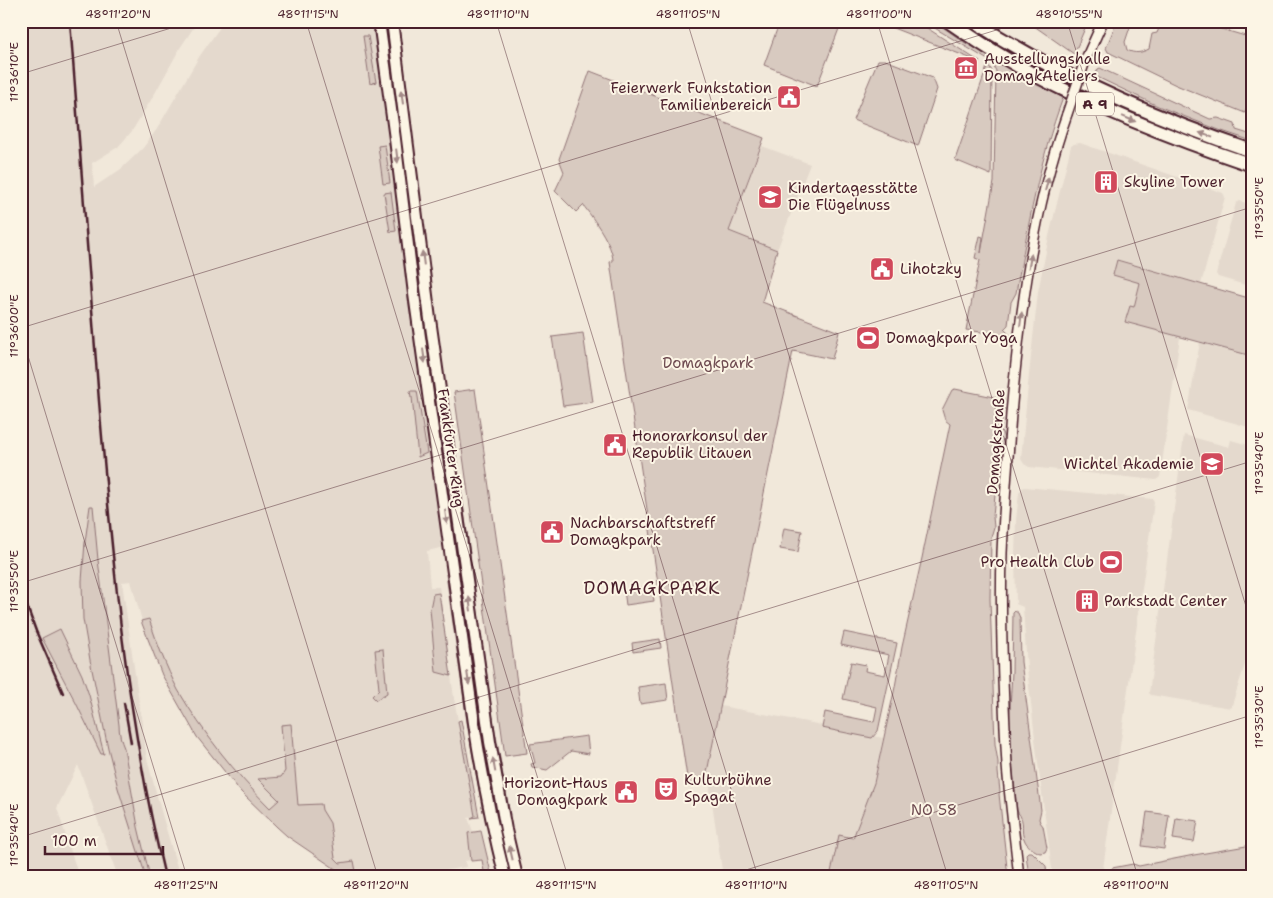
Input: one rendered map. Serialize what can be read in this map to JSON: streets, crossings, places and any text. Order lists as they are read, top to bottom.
{
  "streets": {
    "highway": ["A 9"],
    "main road": ["Frankfurter Ring"],
    "street": ["Domagkstraße"]
  },
  "one_way": ["Domagkstraße"],
  "districts": ["DOMAGKPARK"],
  "parks": ["Domagkpark", "NO 58"],
  "places": {
    "museum": ["Ausstellungshalle DomagkAteliers"],
    "public building": [
      "Feierwerk Funkstation Familienbereich",
      "Lihotzky",
      "Honorarkonsul der Republik Litauen",
      "Nachbarschaftstreff Domagkpark",
      "Horizont-Haus Domagkpark"
    ],
    "building": ["Skyline Tower", "Parkstadt Center"],
    "school or university": ["Kindertagesstätte Die Flügelnuss", "Wichtel Akademie"],
    "sports": ["Domagkpark Yoga", "Pro Health Club"],
    "theatre": ["Kulturbühne Spagat"]
  },
  "scale_bar": "100 m",
  "coordinates": [
    "48°11'20\"N",
    "48°11'15\"N",
    "48°11'10\"N",
    "48°11'05\"N",
    "48°11'00\"N",
    "48°10'55\"N",
    "11°36'10\"E",
    "11°35'50\"E",
    "11°36'00\"E",
    "11°35'40\"E",
    "11°35'30\"E",
    "48°11'25\"N"
  ]
}
